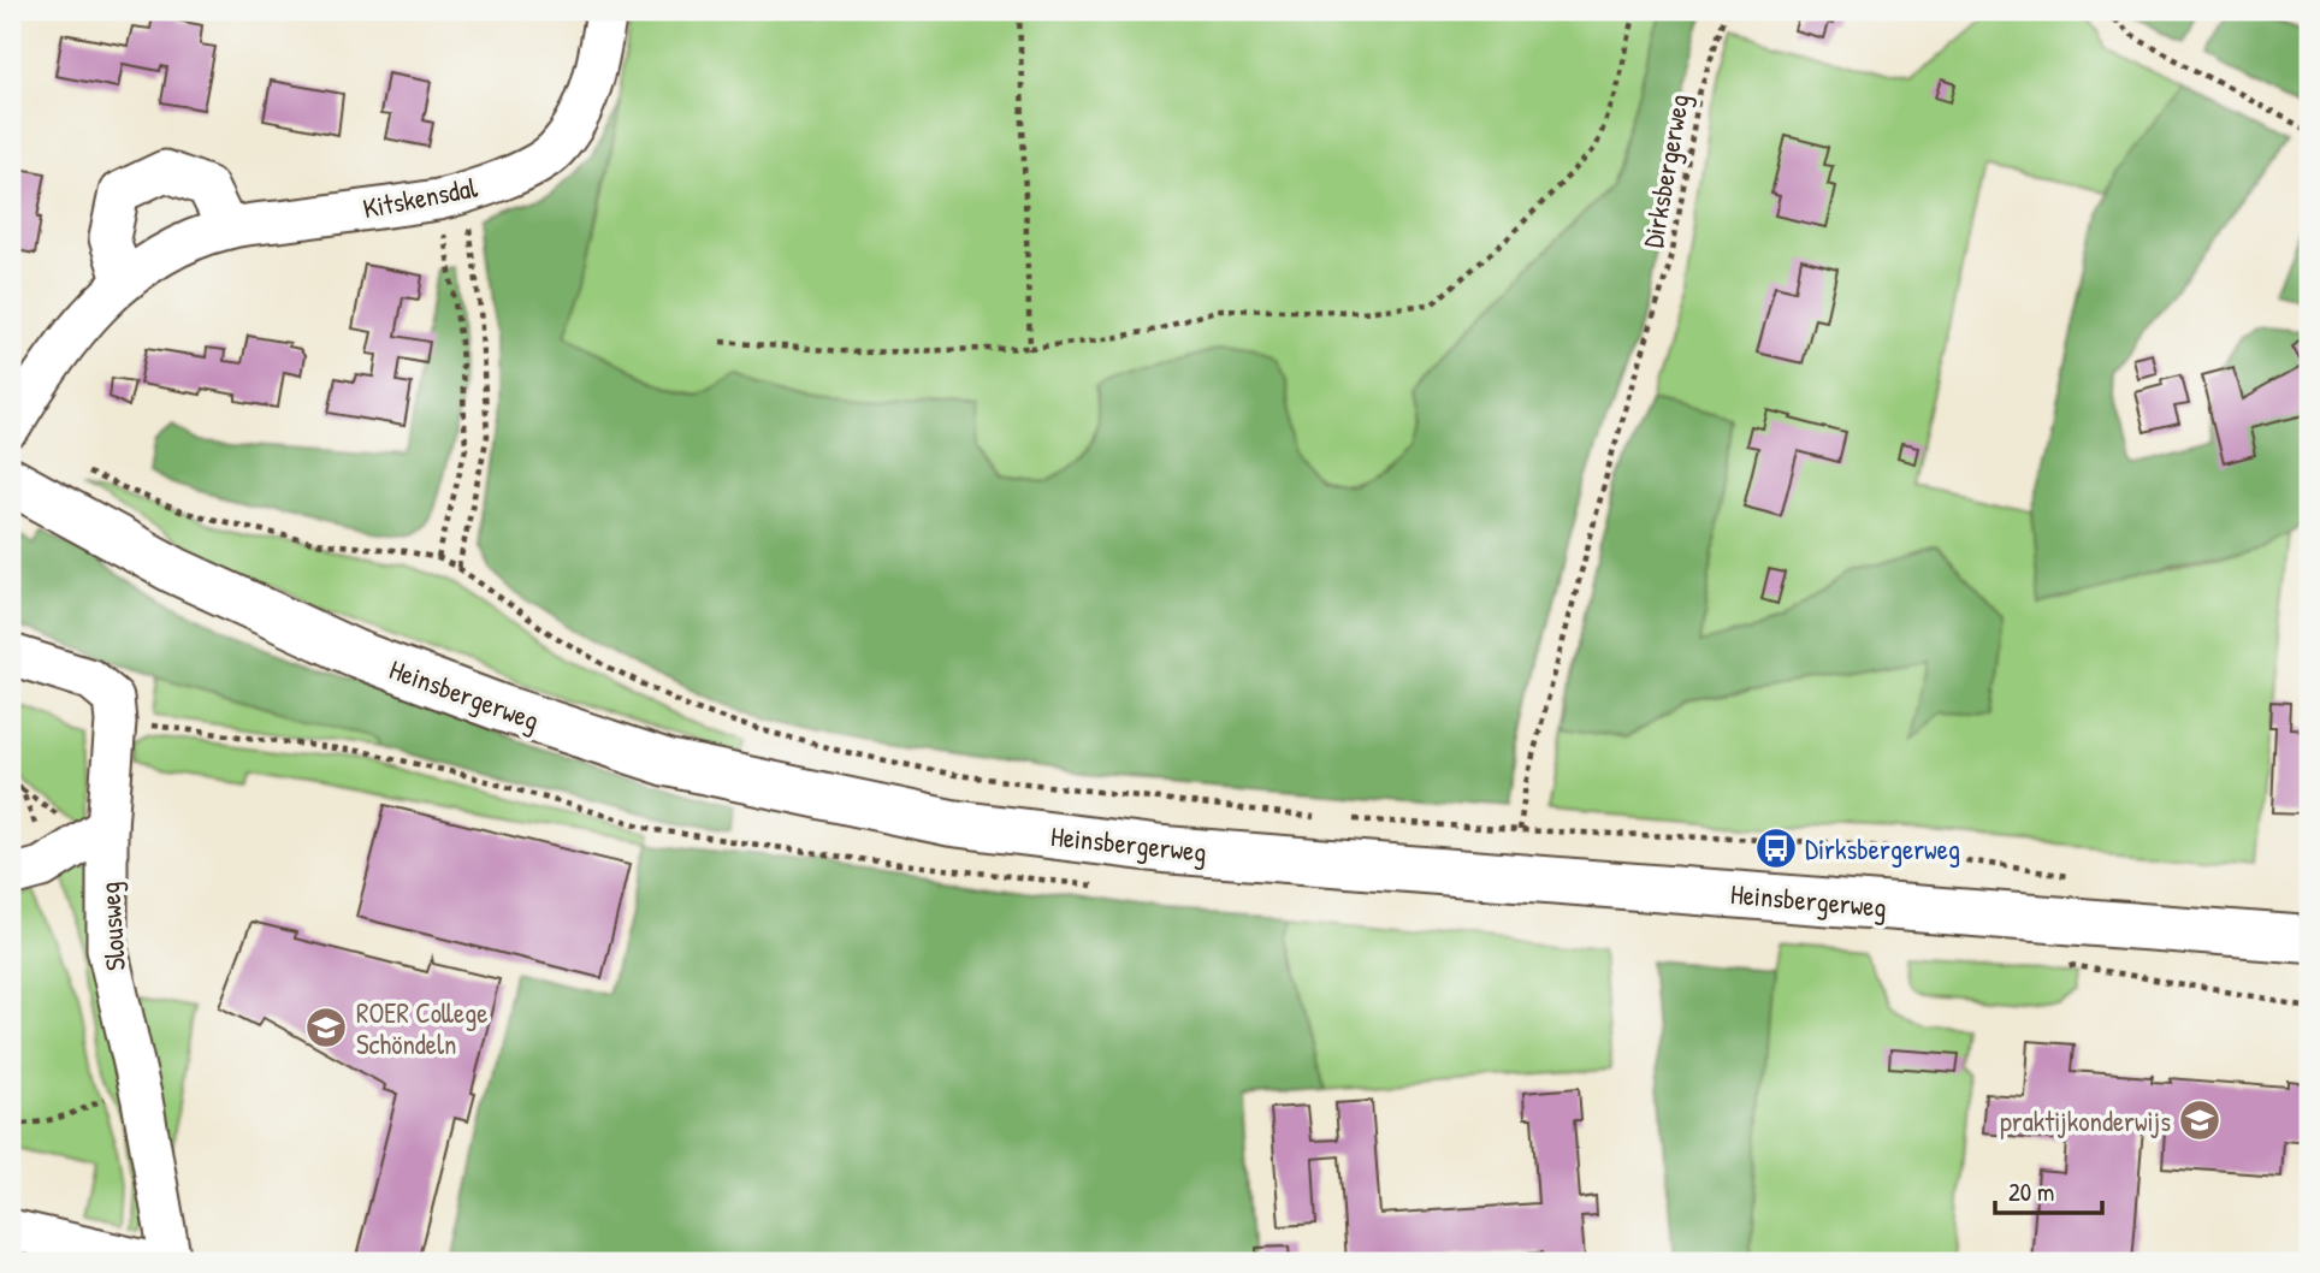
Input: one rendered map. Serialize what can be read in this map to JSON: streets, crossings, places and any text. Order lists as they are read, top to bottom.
{
  "streets": {
    "main road": ["Heinsbergerweg"],
    "street": ["Kitskensdal", "Slousweg"],
    "path": ["Dirksbergerweg"]
  },
  "crossings": [
    ["Dirksbergerweg", "Heinsbergerweg"]
  ],
  "places": {
    "bus stop": ["Dirksbergerweg"],
    "school or university": ["ROER College Schöndeln", "praktijkonderwijs"]
  },
  "scale_bar": "20 m"
}
